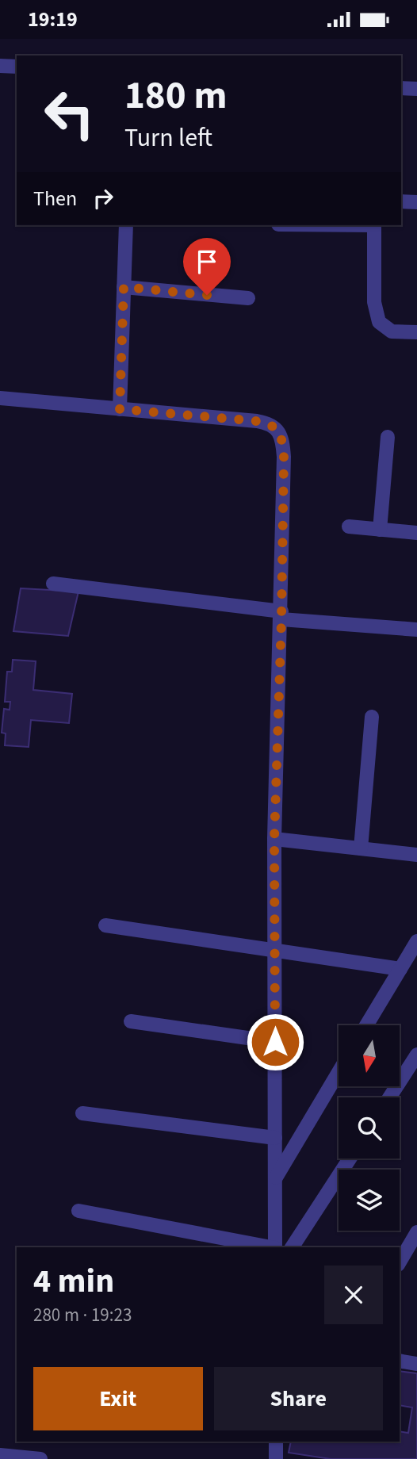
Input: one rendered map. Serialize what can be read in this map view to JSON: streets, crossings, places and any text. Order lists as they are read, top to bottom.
{
  "north": "bottom",
  "page": {
    "status": "19:19",
    "turn": ["180 m", "Turn left"],
    "then": "Then",
    "heading": ["4 min", "280 m · 19:23"],
    "buttons": ["Exit", "Share"]
  }
}
